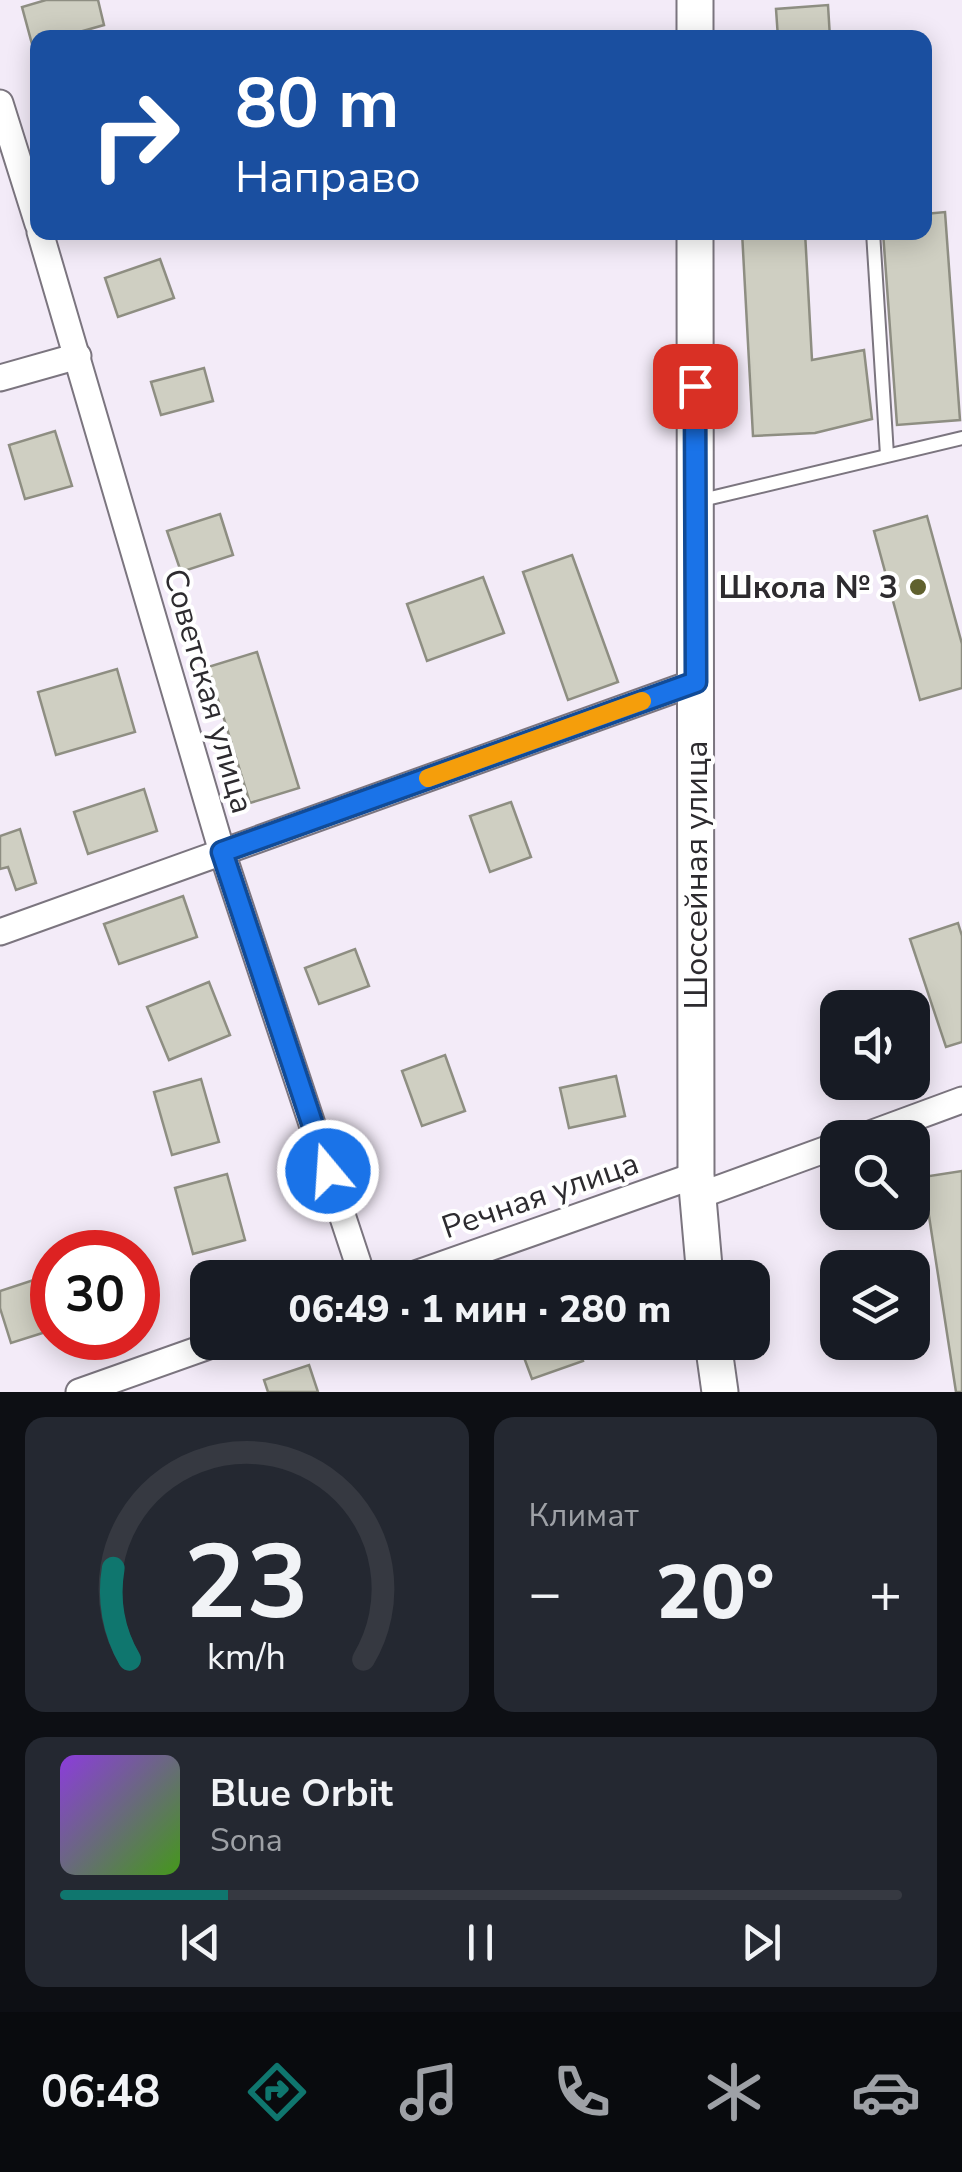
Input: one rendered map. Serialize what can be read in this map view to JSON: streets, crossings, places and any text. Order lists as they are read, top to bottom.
{
  "streets": {
    "main road": ["Шоссейная улица"],
    "street": ["Советская улица", "Речная улица"]
  },
  "crossings": [
    ["Шоссейная улица", "Речная улица"]
  ],
  "places": ["Школа № 3"],
  "page": {
    "turn": ["80 m", "Направо"],
    "limit": "30",
    "trip": "06:49 · 1 мин · 280 m",
    "tile": "Климат",
    "heat": ["−", "20°", "+"],
    "song": ["Blue Orbit", "Sona"],
    "tabs": "06:48",
    "gauge": ["23", "km/h"]
  }
}
